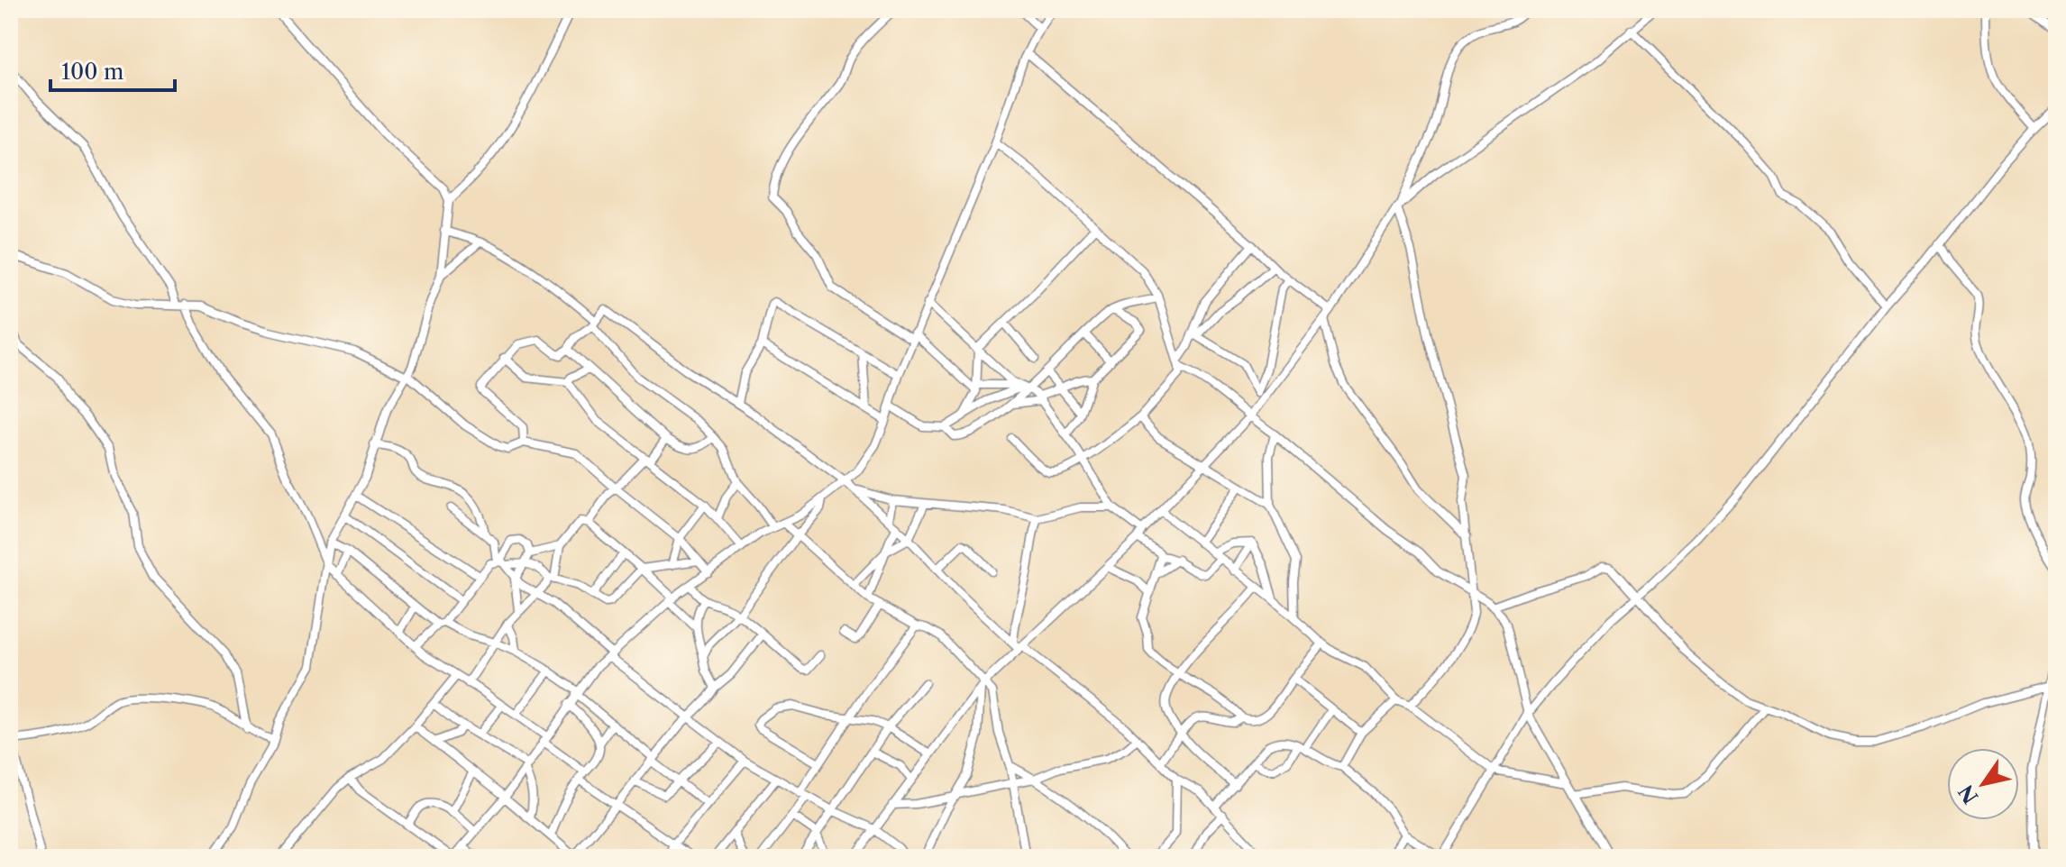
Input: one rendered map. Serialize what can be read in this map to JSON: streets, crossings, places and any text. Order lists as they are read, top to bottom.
{
  "scale_bar": "100 m",
  "north": "bottom left"
}
